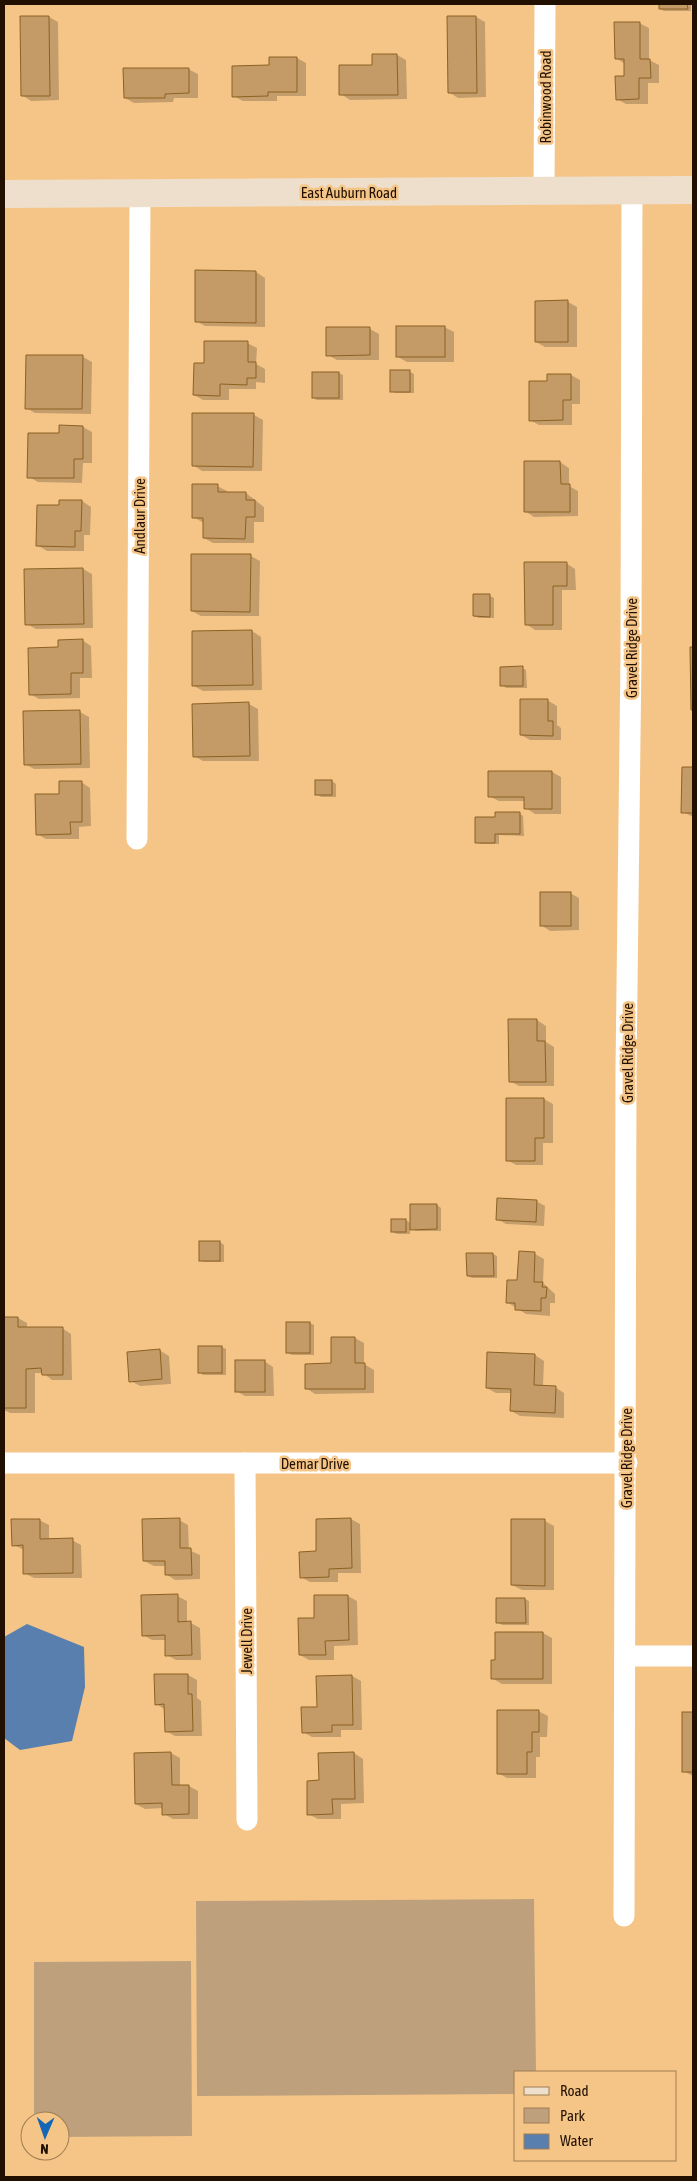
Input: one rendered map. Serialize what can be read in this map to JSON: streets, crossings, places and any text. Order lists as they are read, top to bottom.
{
  "streets": {
    "main road": ["East Auburn Road"],
    "street": [
      "Robinwood Road",
      "Andlaur Drive",
      "Gravel Ridge Drive",
      "Demar Drive",
      "Jewell Drive"
    ]
  },
  "crossings": [
    ["Robinwood Road", "East Auburn Road"],
    ["East Auburn Road", "Andlaur Drive"],
    ["East Auburn Road", "Gravel Ridge Drive"],
    ["Gravel Ridge Drive", "Demar Drive"],
    ["Demar Drive", "Jewell Drive"]
  ],
  "legend": ["Road", "Park", "Water"],
  "north": "bottom"
}
